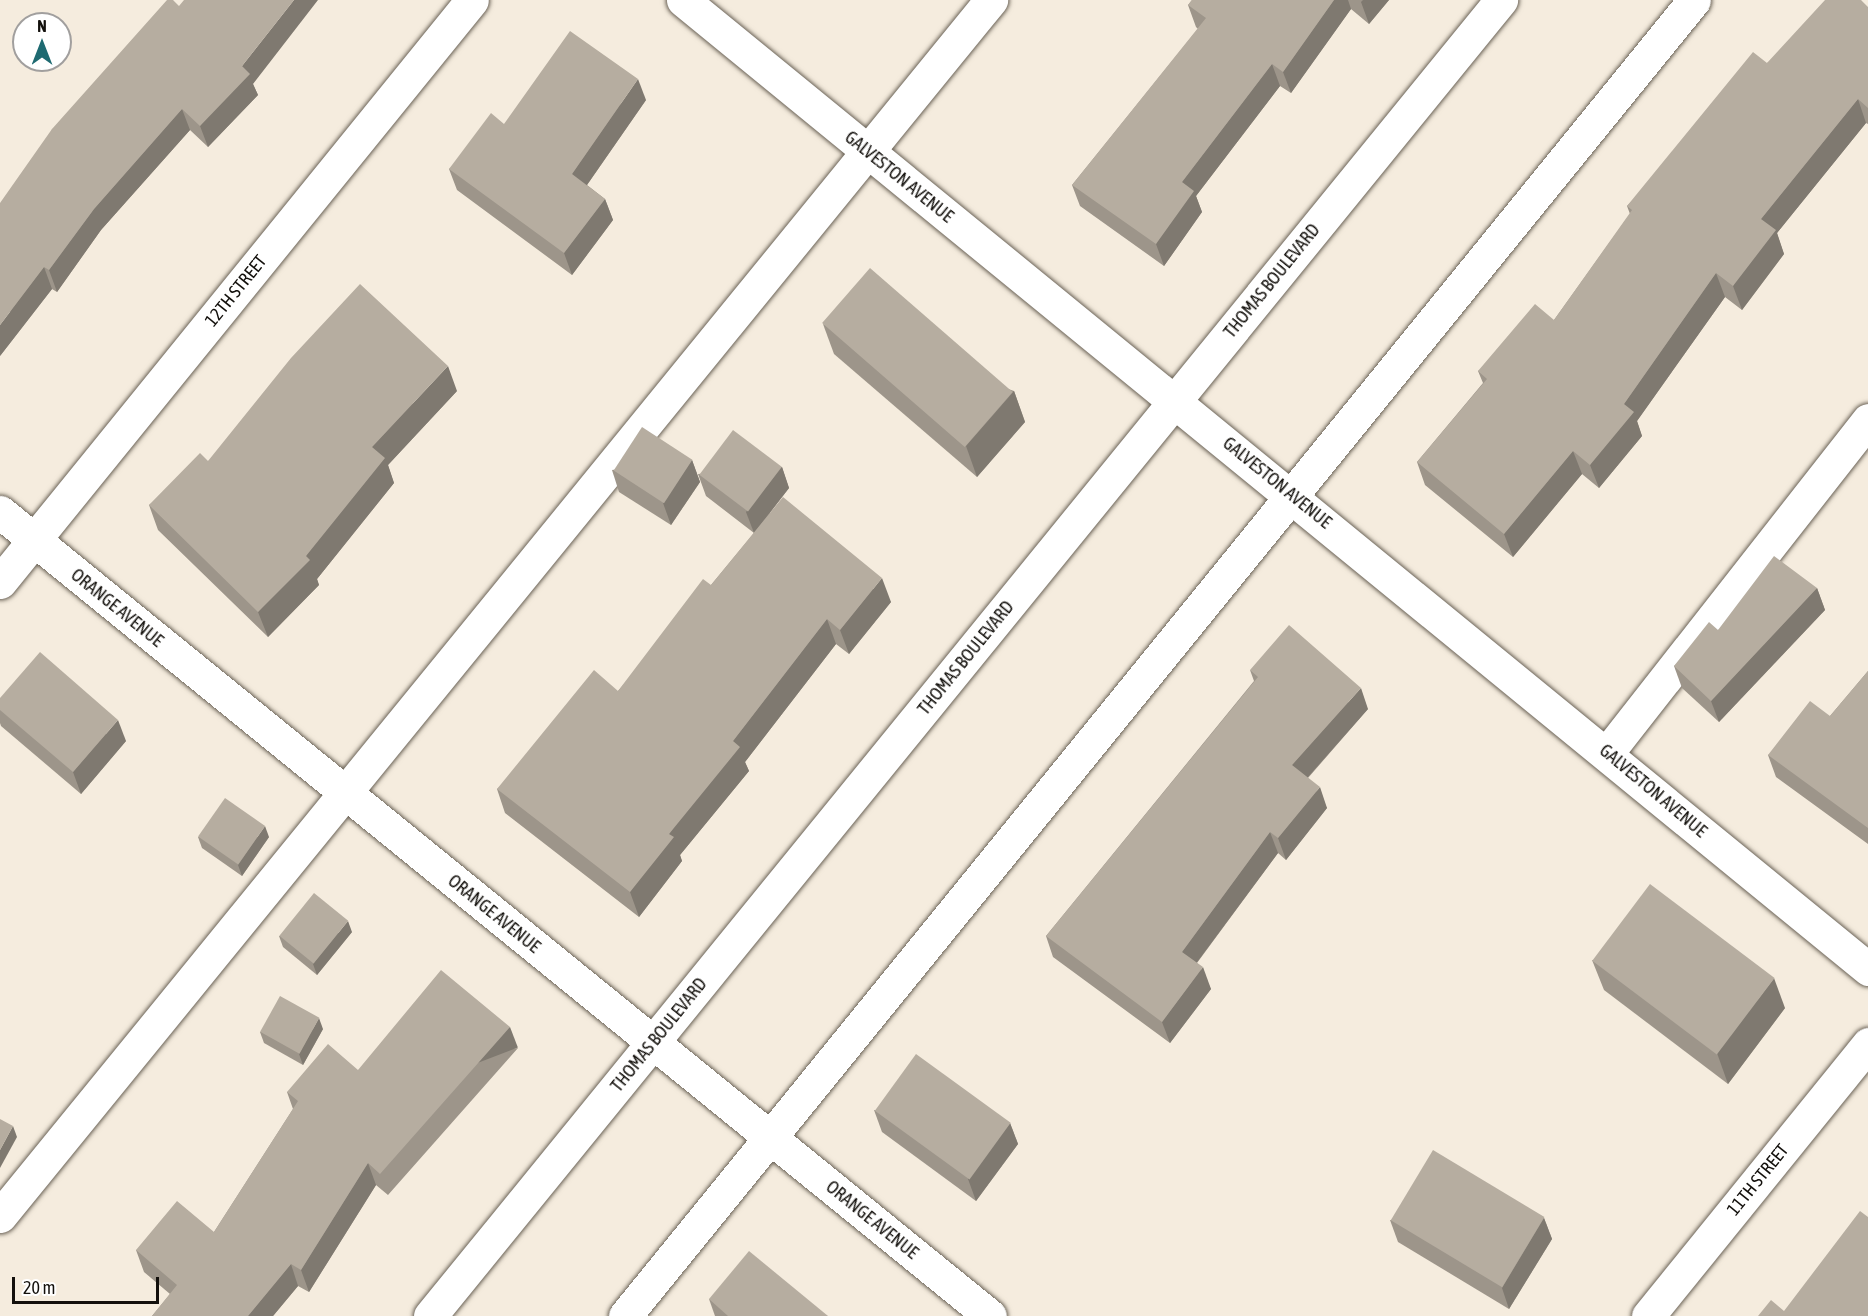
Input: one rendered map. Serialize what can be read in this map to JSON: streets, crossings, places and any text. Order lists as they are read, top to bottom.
{
  "streets": {
    "street": [
      "GALVESTON AVENUE",
      "THOMAS BOULEVARD",
      "12TH STREET",
      "ORANGE AVENUE",
      "11TH STREET"
    ]
  },
  "crossings": [
    ["GALVESTON AVENUE", "THOMAS BOULEVARD"],
    ["THOMAS BOULEVARD", "ORANGE AVENUE"],
    ["12TH STREET", "ORANGE AVENUE"]
  ],
  "scale_bar": "20 m",
  "north": "top"
}
